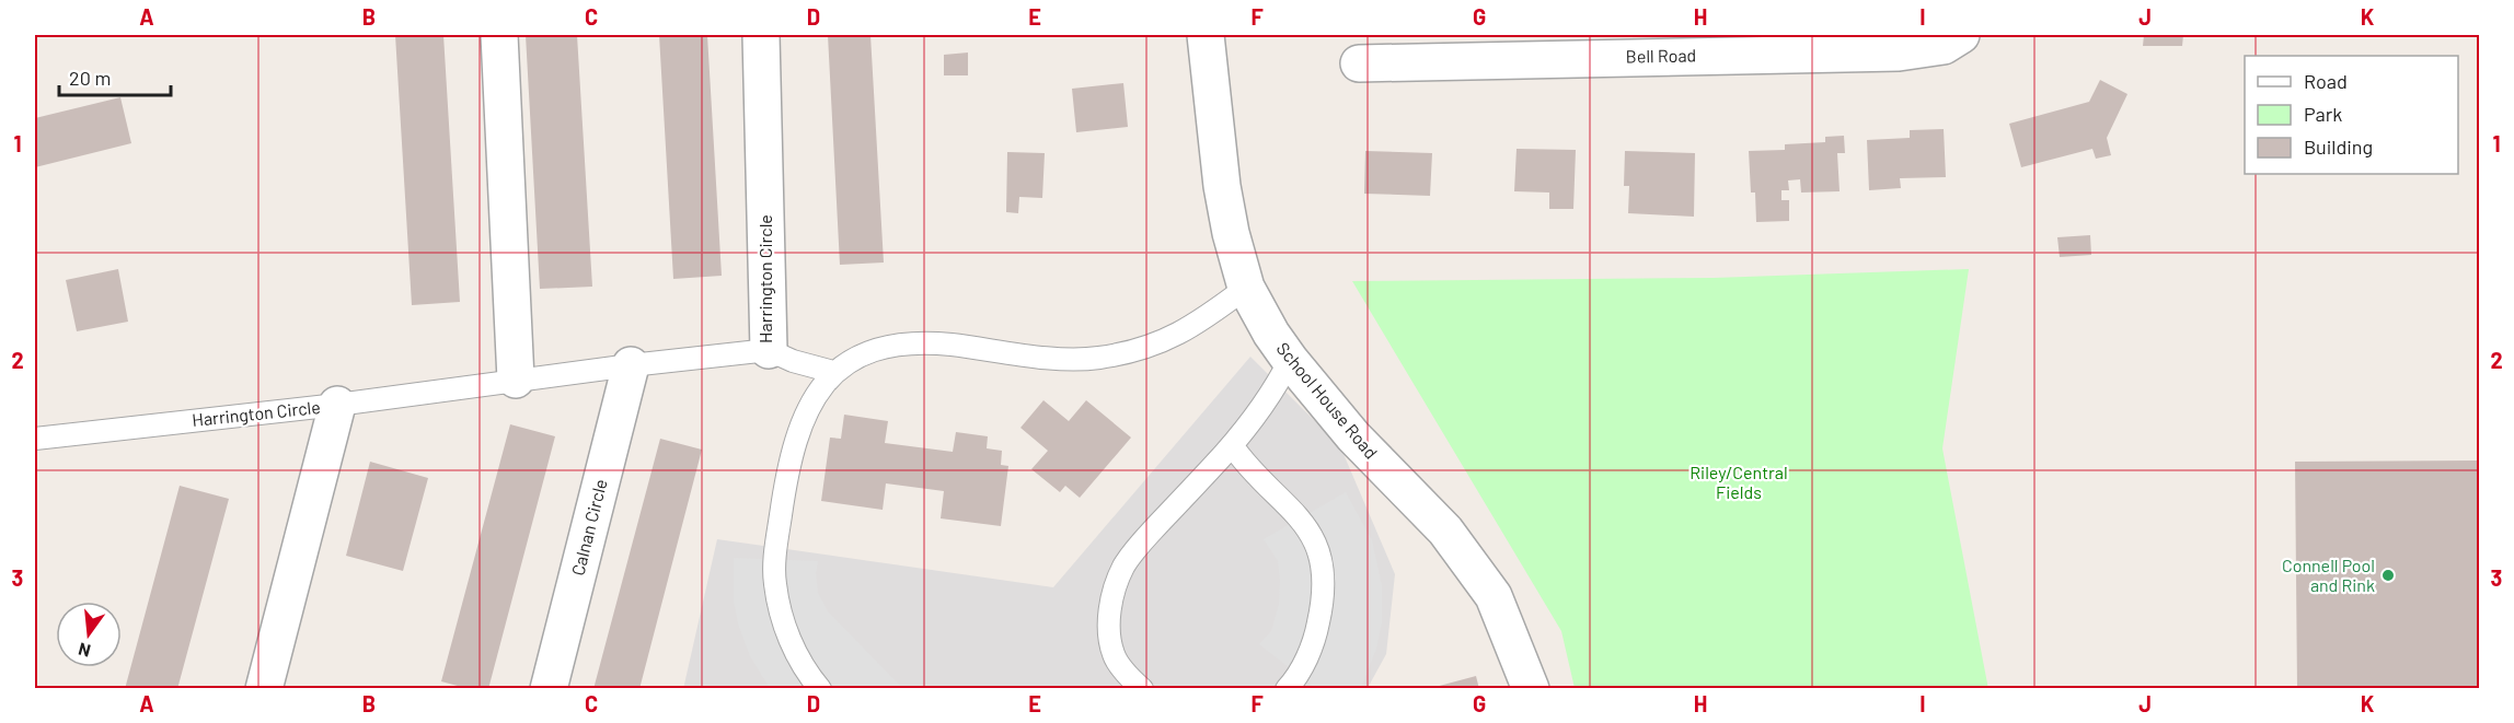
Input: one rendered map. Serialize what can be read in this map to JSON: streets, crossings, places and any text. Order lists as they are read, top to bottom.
{
  "streets": {
    "street": [
      "Bell Road",
      "Harrington Circle",
      "School House Road",
      "Calnan Circle"
    ]
  },
  "crossings": [
    ["Harrington Circle", "Calnan Circle"]
  ],
  "parks": ["Riley/Central Fields"],
  "places": ["Connell Pool and Rink"],
  "legend": ["Road", "Park", "Building"],
  "scale_bar": "20 m",
  "north": "bottom",
  "grid": {
    "columns": [
      "A",
      "B",
      "C",
      "D",
      "E",
      "F",
      "G",
      "H",
      "I",
      "J",
      "K"
    ],
    "rows": ["1", "2", "3"]
  }
}
